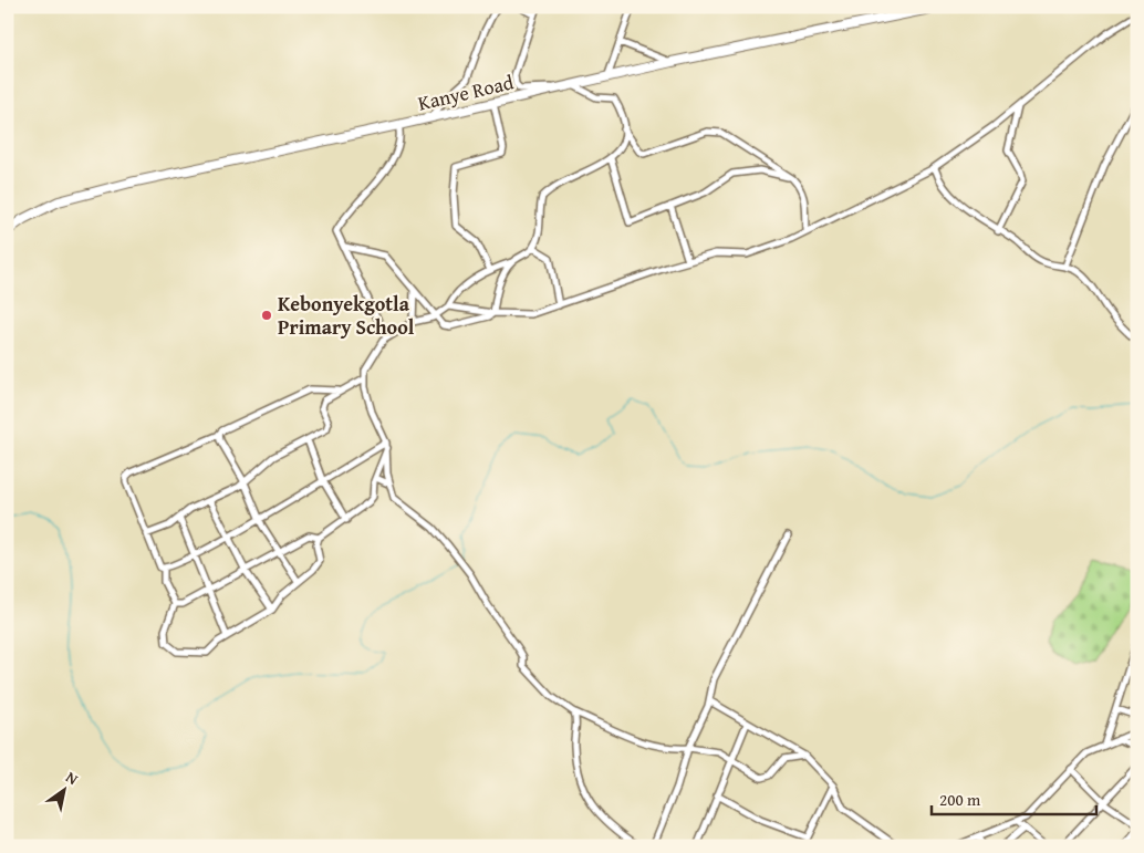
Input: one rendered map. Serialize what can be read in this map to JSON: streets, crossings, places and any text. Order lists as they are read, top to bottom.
{
  "streets": {
    "main road": ["Kanye Road"]
  },
  "places": ["Kebonyekgotla Primary School"],
  "scale_bar": "200 m",
  "north": "top right"
}
